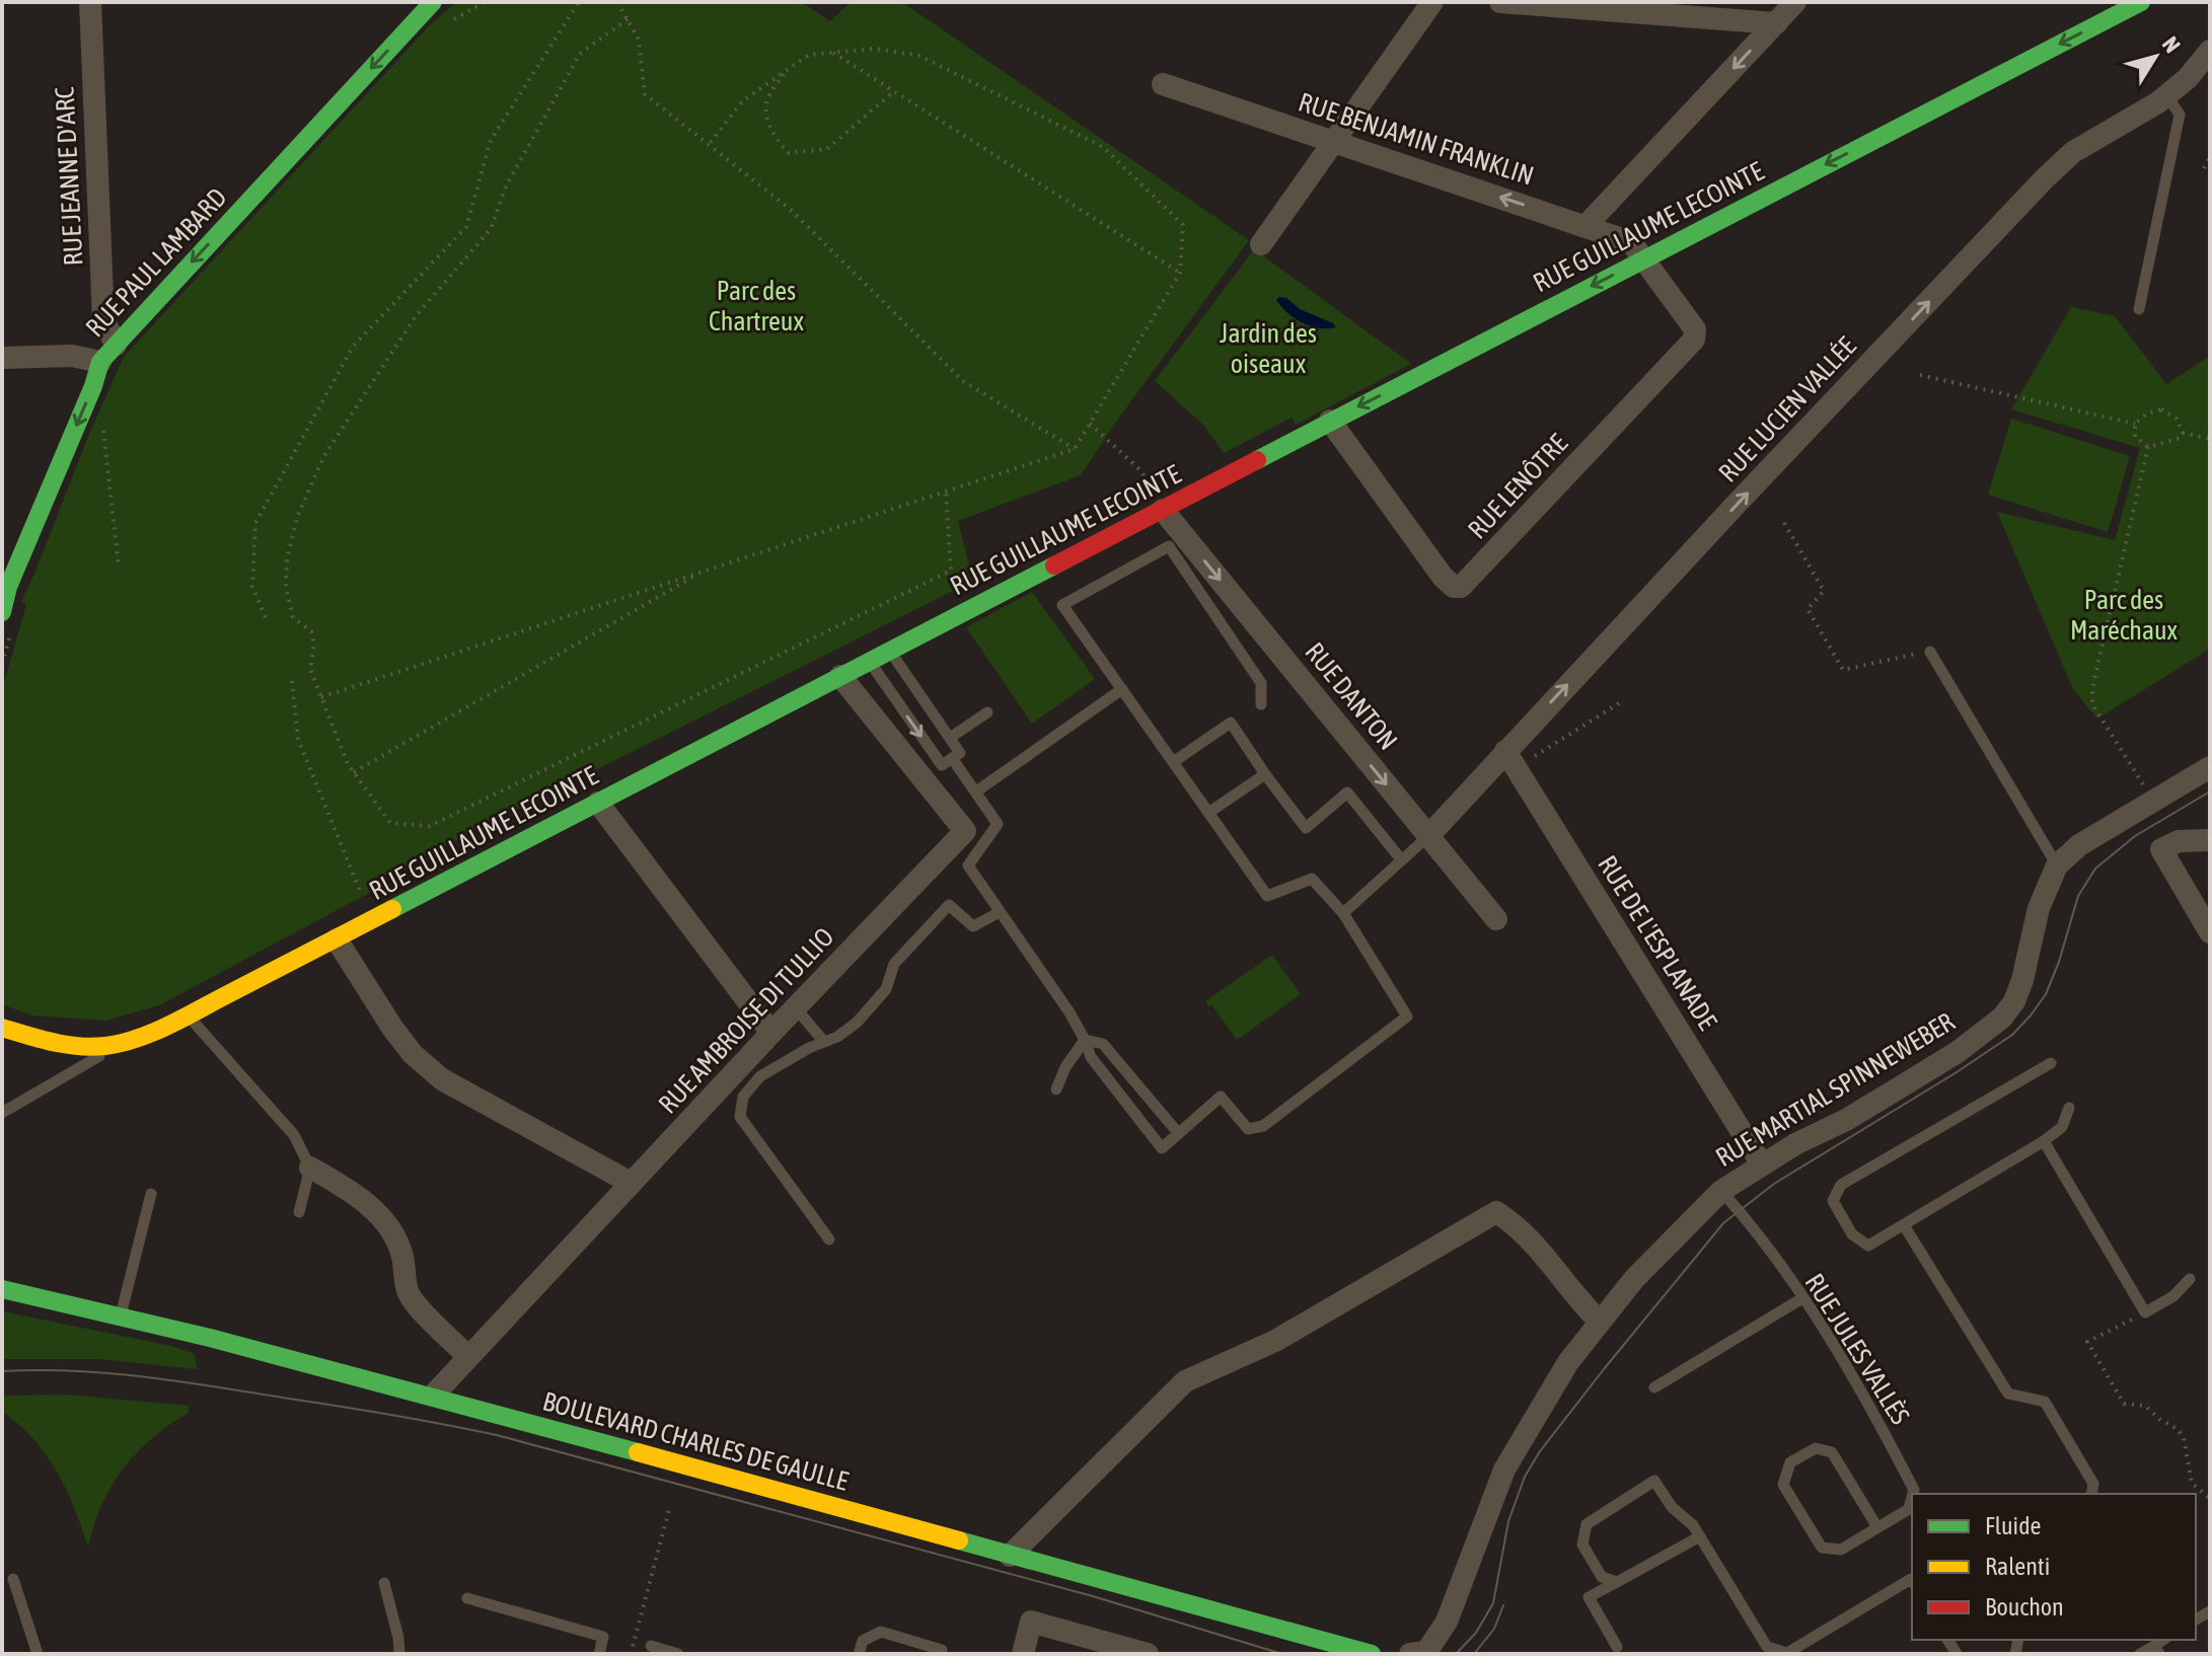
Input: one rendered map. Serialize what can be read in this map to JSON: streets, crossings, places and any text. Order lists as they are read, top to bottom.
{
  "streets": {
    "street": [
      "RUE BENJAMIN FRANKLIN",
      "RUE JEANNE D'ARC",
      "RUE GUILLAUME LECOINTE",
      "RUE PAUL LAMBARD",
      "RUE LUCIEN VALLÉE",
      "RUE LENÔTRE",
      "RUE DANTON",
      "RUE DE L'ESPLANADE",
      "RUE AMBROISE DI TULLIO",
      "RUE MARTIAL SPINNEWEBER",
      "BOULEVARD CHARLES DE GAULLE"
    ],
    "lane": ["RUE JULES VALLÈS"]
  },
  "crossings": [
    ["RUE BENJAMIN FRANKLIN", "RUE GUILLAUME LECOINTE"],
    ["RUE BENJAMIN FRANKLIN", "RUE LENÔTRE"],
    ["RUE JEANNE D'ARC", "RUE PAUL LAMBARD"],
    ["RUE GUILLAUME LECOINTE", "RUE LENÔTRE"],
    ["RUE GUILLAUME LECOINTE", "RUE DANTON"],
    ["RUE GUILLAUME LECOINTE", "RUE AMBROISE DI TULLIO"],
    ["RUE LUCIEN VALLÉE", "RUE DANTON"],
    ["RUE LUCIEN VALLÉE", "RUE DE L'ESPLANADE"],
    ["RUE DE L'ESPLANADE", "RUE MARTIAL SPINNEWEBER"],
    ["RUE AMBROISE DI TULLIO", "BOULEVARD CHARLES DE GAULLE"],
    ["RUE MARTIAL SPINNEWEBER", "RUE JULES VALLÈS"]
  ],
  "one_way": [
    "RUE BENJAMIN FRANKLIN",
    "RUE PAUL LAMBARD",
    "RUE LUCIEN VALLÉE",
    "RUE DANTON"
  ],
  "parks": ["Parc des Chartreux", "Jardin des oiseaux", "Parc des Maréchaux"],
  "legend": ["Fluide", "Ralenti", "Bouchon"],
  "north": "top right"
}
